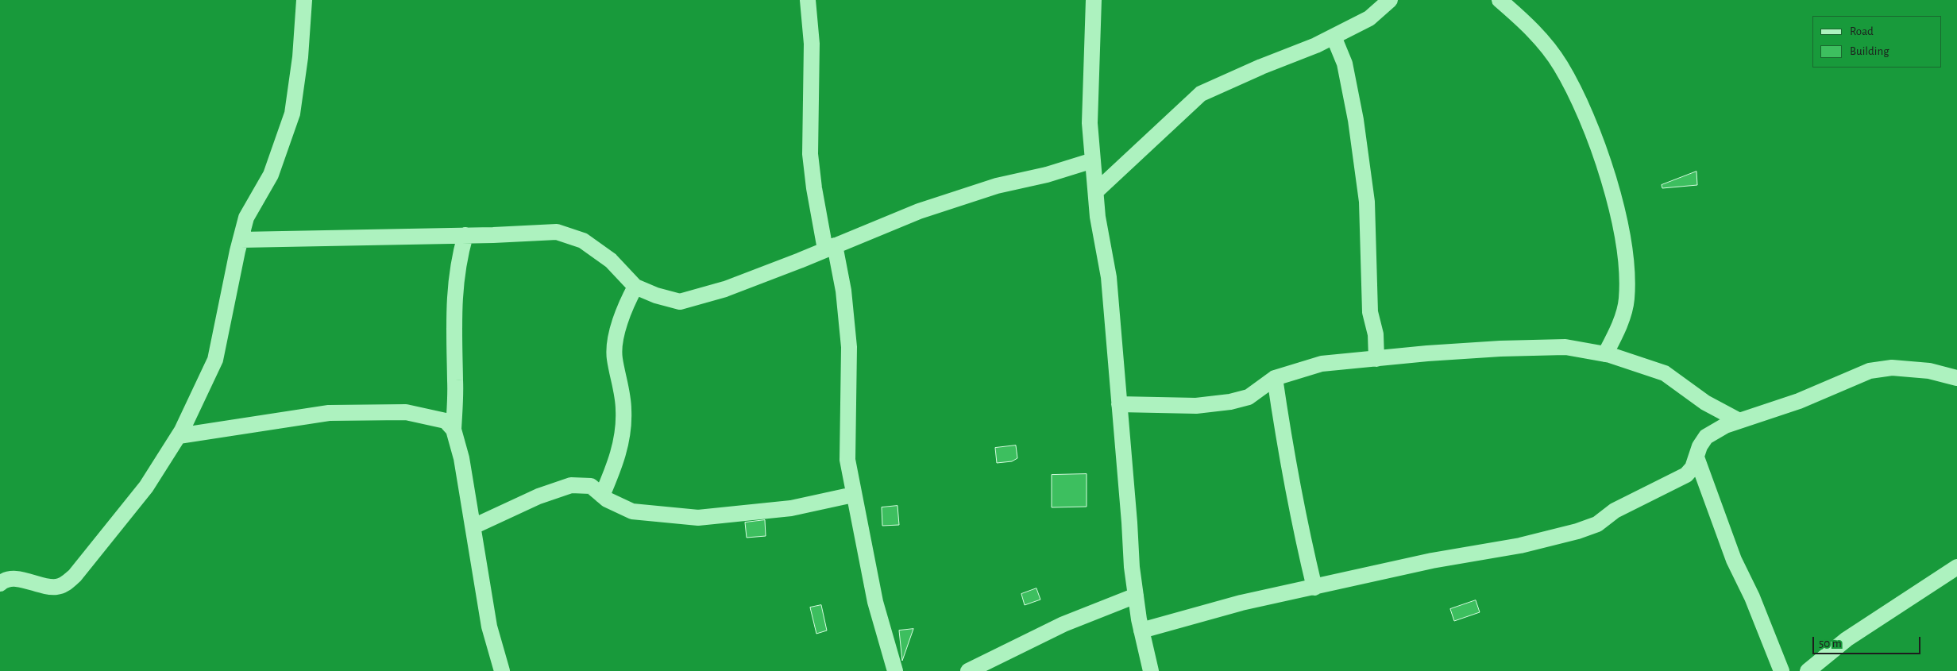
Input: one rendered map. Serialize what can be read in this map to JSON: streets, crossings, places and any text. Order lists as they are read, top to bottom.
{
  "legend": ["Road", "Building"],
  "scale_bar": "50 m"
}
